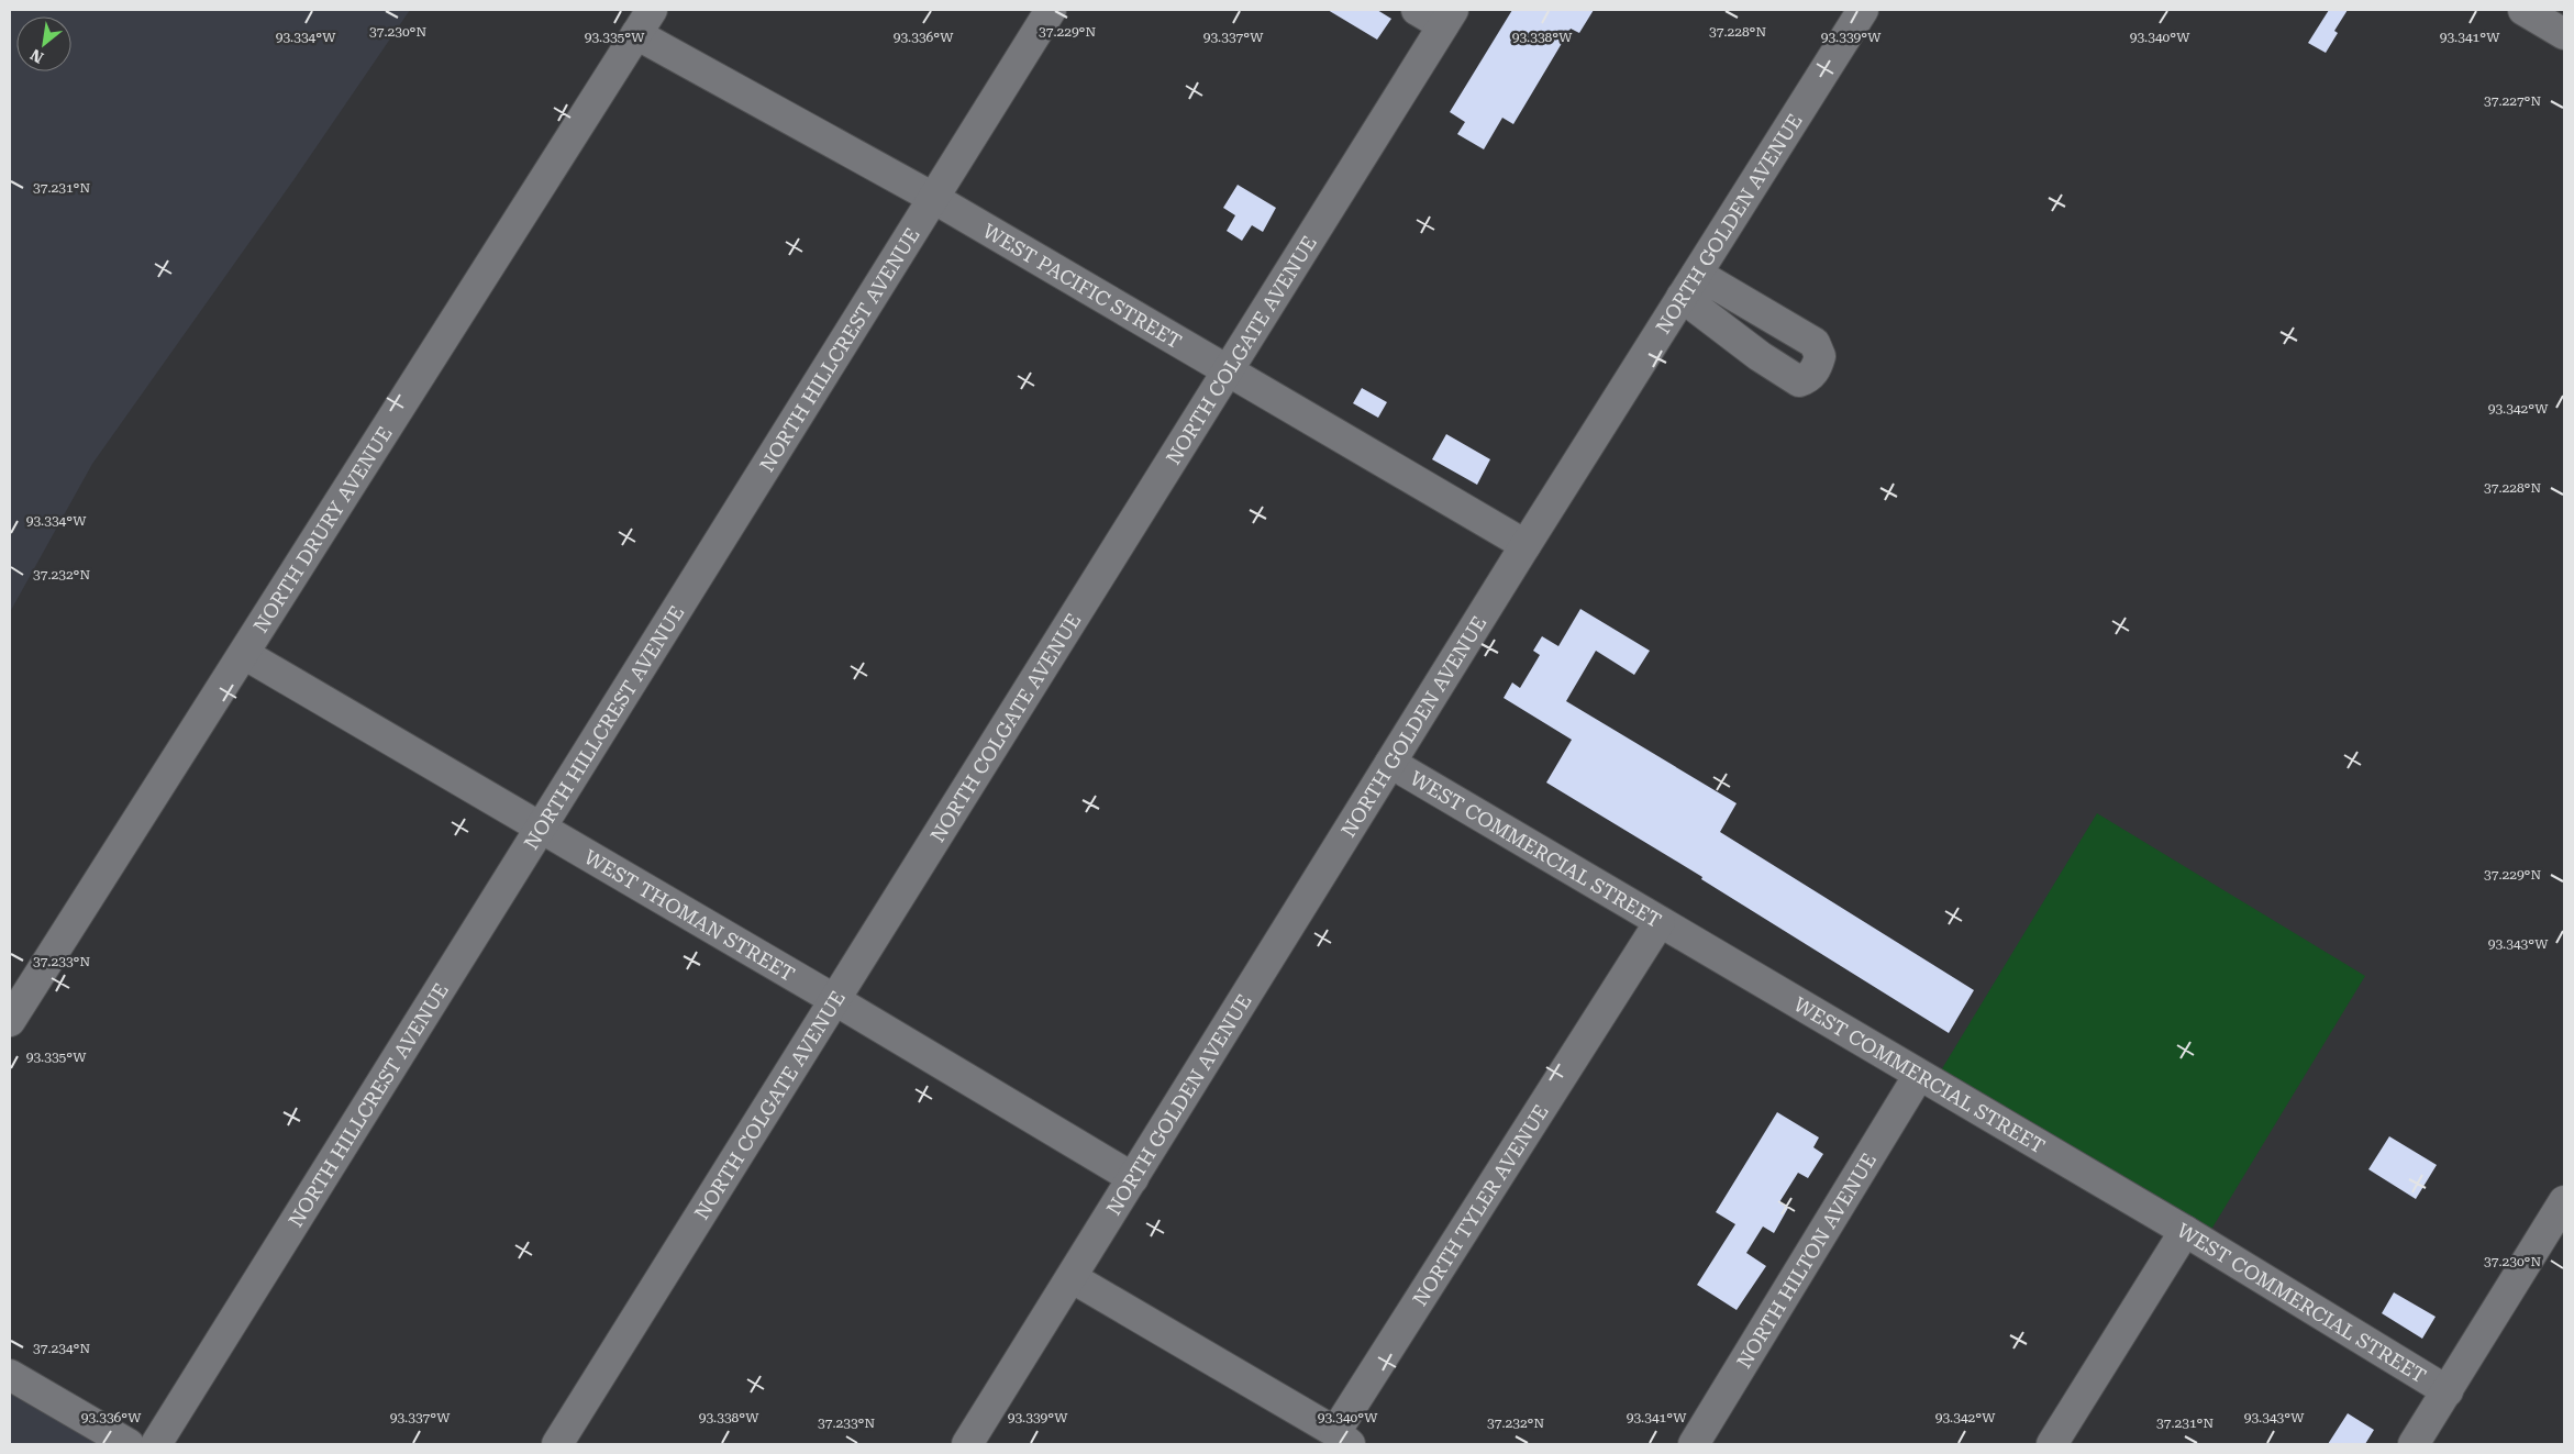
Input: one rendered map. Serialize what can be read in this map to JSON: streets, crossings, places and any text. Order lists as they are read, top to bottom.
{
  "streets": {
    "street": [
      "NORTH GOLDEN AVENUE",
      "WEST PACIFIC STREET",
      "NORTH HILLCREST AVENUE",
      "NORTH COLGATE AVENUE",
      "NORTH DRURY AVENUE",
      "WEST COMMERCIAL STREET",
      "WEST THOMAN STREET",
      "NORTH TYLER AVENUE",
      "NORTH HILTON AVENUE"
    ]
  },
  "crossings": [
    ["NORTH GOLDEN AVENUE", "WEST PACIFIC STREET"],
    ["NORTH GOLDEN AVENUE", "WEST COMMERCIAL STREET"],
    ["NORTH GOLDEN AVENUE", "WEST THOMAN STREET"],
    ["WEST PACIFIC STREET", "NORTH HILLCREST AVENUE"],
    ["WEST PACIFIC STREET", "NORTH COLGATE AVENUE"],
    ["WEST PACIFIC STREET", "NORTH DRURY AVENUE"],
    ["NORTH HILLCREST AVENUE", "WEST THOMAN STREET"],
    ["NORTH COLGATE AVENUE", "WEST THOMAN STREET"],
    ["NORTH DRURY AVENUE", "WEST THOMAN STREET"],
    ["WEST COMMERCIAL STREET", "NORTH TYLER AVENUE"],
    ["WEST COMMERCIAL STREET", "NORTH HILTON AVENUE"]
  ],
  "north": "bottom left",
  "coordinates": [
    "37.230°N",
    "37.229°N",
    "37.228°N",
    "93.334°W",
    "93.335°W",
    "93.337°W",
    "93.338°W",
    "93.340°W",
    "93.341°W",
    "93.336°W",
    "93.339°W",
    "37.227°N",
    "37.231°N",
    "93.342°W",
    "37.232°N",
    "93.343°W",
    "37.233°N",
    "37.234°N"
  ]
}
